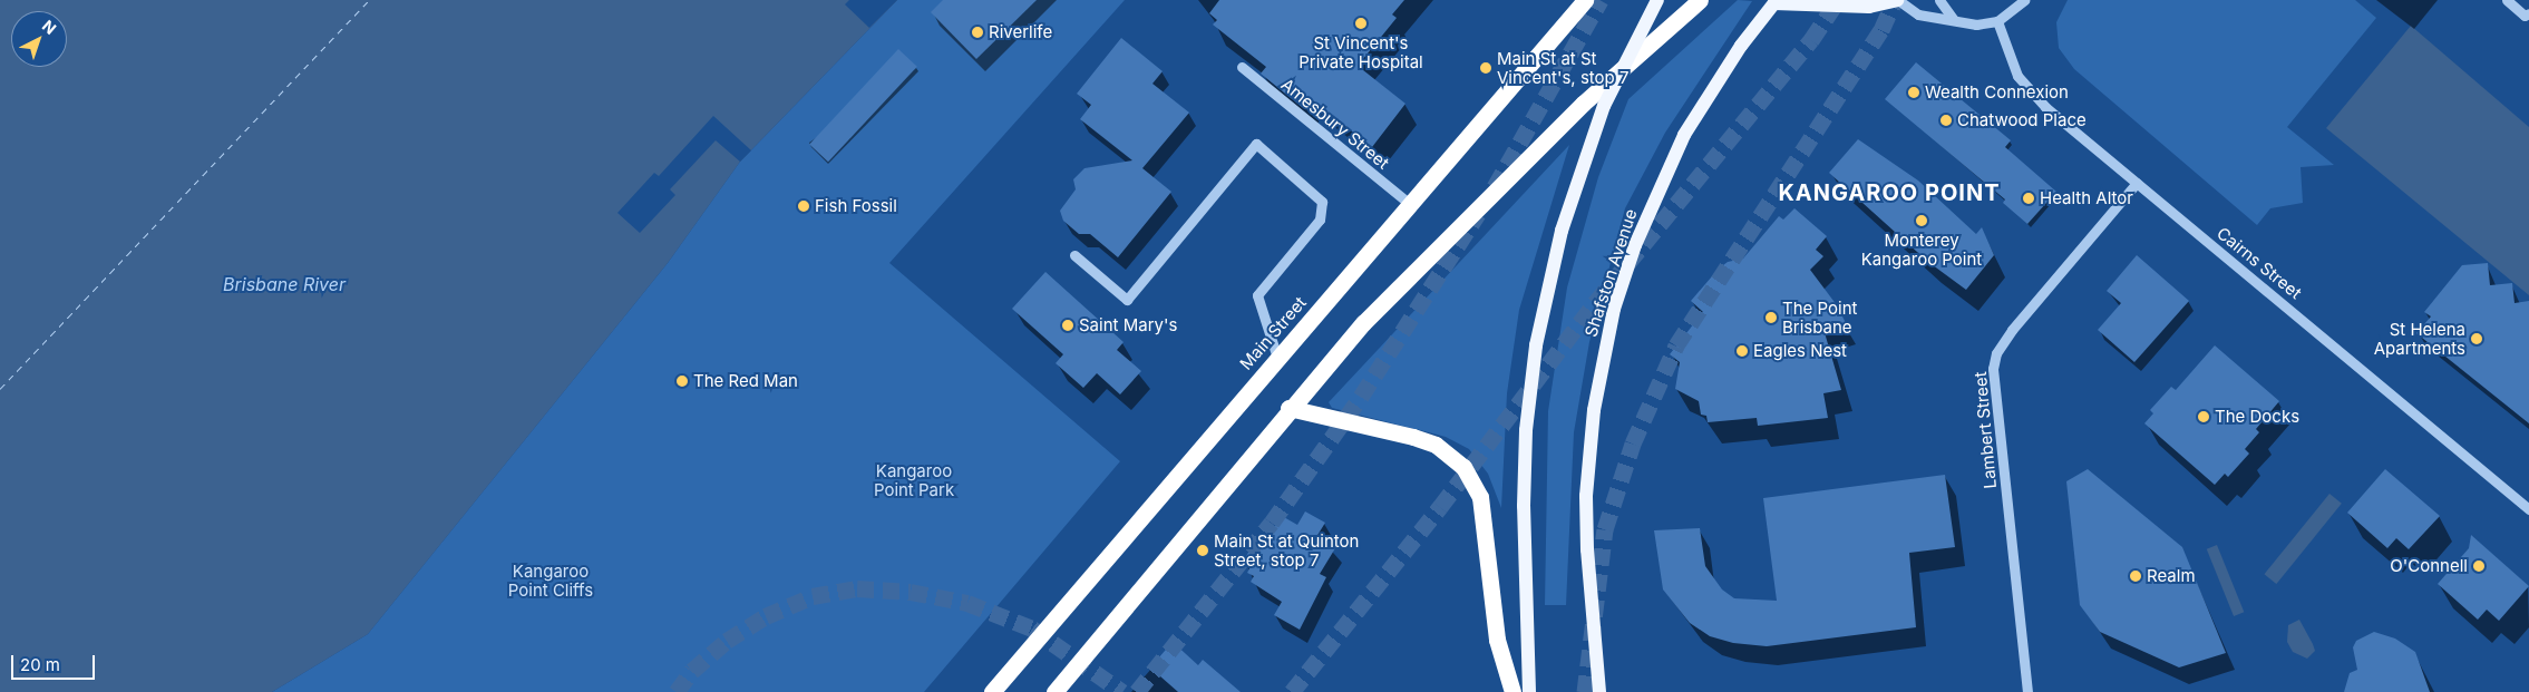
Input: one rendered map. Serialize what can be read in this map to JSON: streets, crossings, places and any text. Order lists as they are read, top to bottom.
{
  "streets": {
    "highway": ["Main Street"],
    "main road": ["Shafston Avenue"],
    "street": ["Amesbury Street", "Cairns Street", "Lambert Street"]
  },
  "crossings": [
    ["Amesbury Street", "Main Street"],
    ["Cairns Street", "Lambert Street"]
  ],
  "districts": ["KANGAROO POINT"],
  "water": ["Brisbane River"],
  "parks": ["Kangaroo Point Park", "Kangaroo Point Cliffs"],
  "places": [
    "St Vincent's Private Hospital",
    "Riverlife",
    "Main St at St Vincent's, stop 7",
    "Wealth Connexion",
    "Chatwood Place",
    "Health Altor",
    "Fish Fossil",
    "Monterey Kangaroo Point",
    "The Point Brisbane",
    "Saint Mary's",
    "St Helena Apartments",
    "Eagles Nest",
    "The Red Man",
    "The Docks",
    "Main St at Quinton Street, stop 7",
    "O'Connell",
    "Realm"
  ],
  "scale_bar": "20 m",
  "north": "top right"
}
